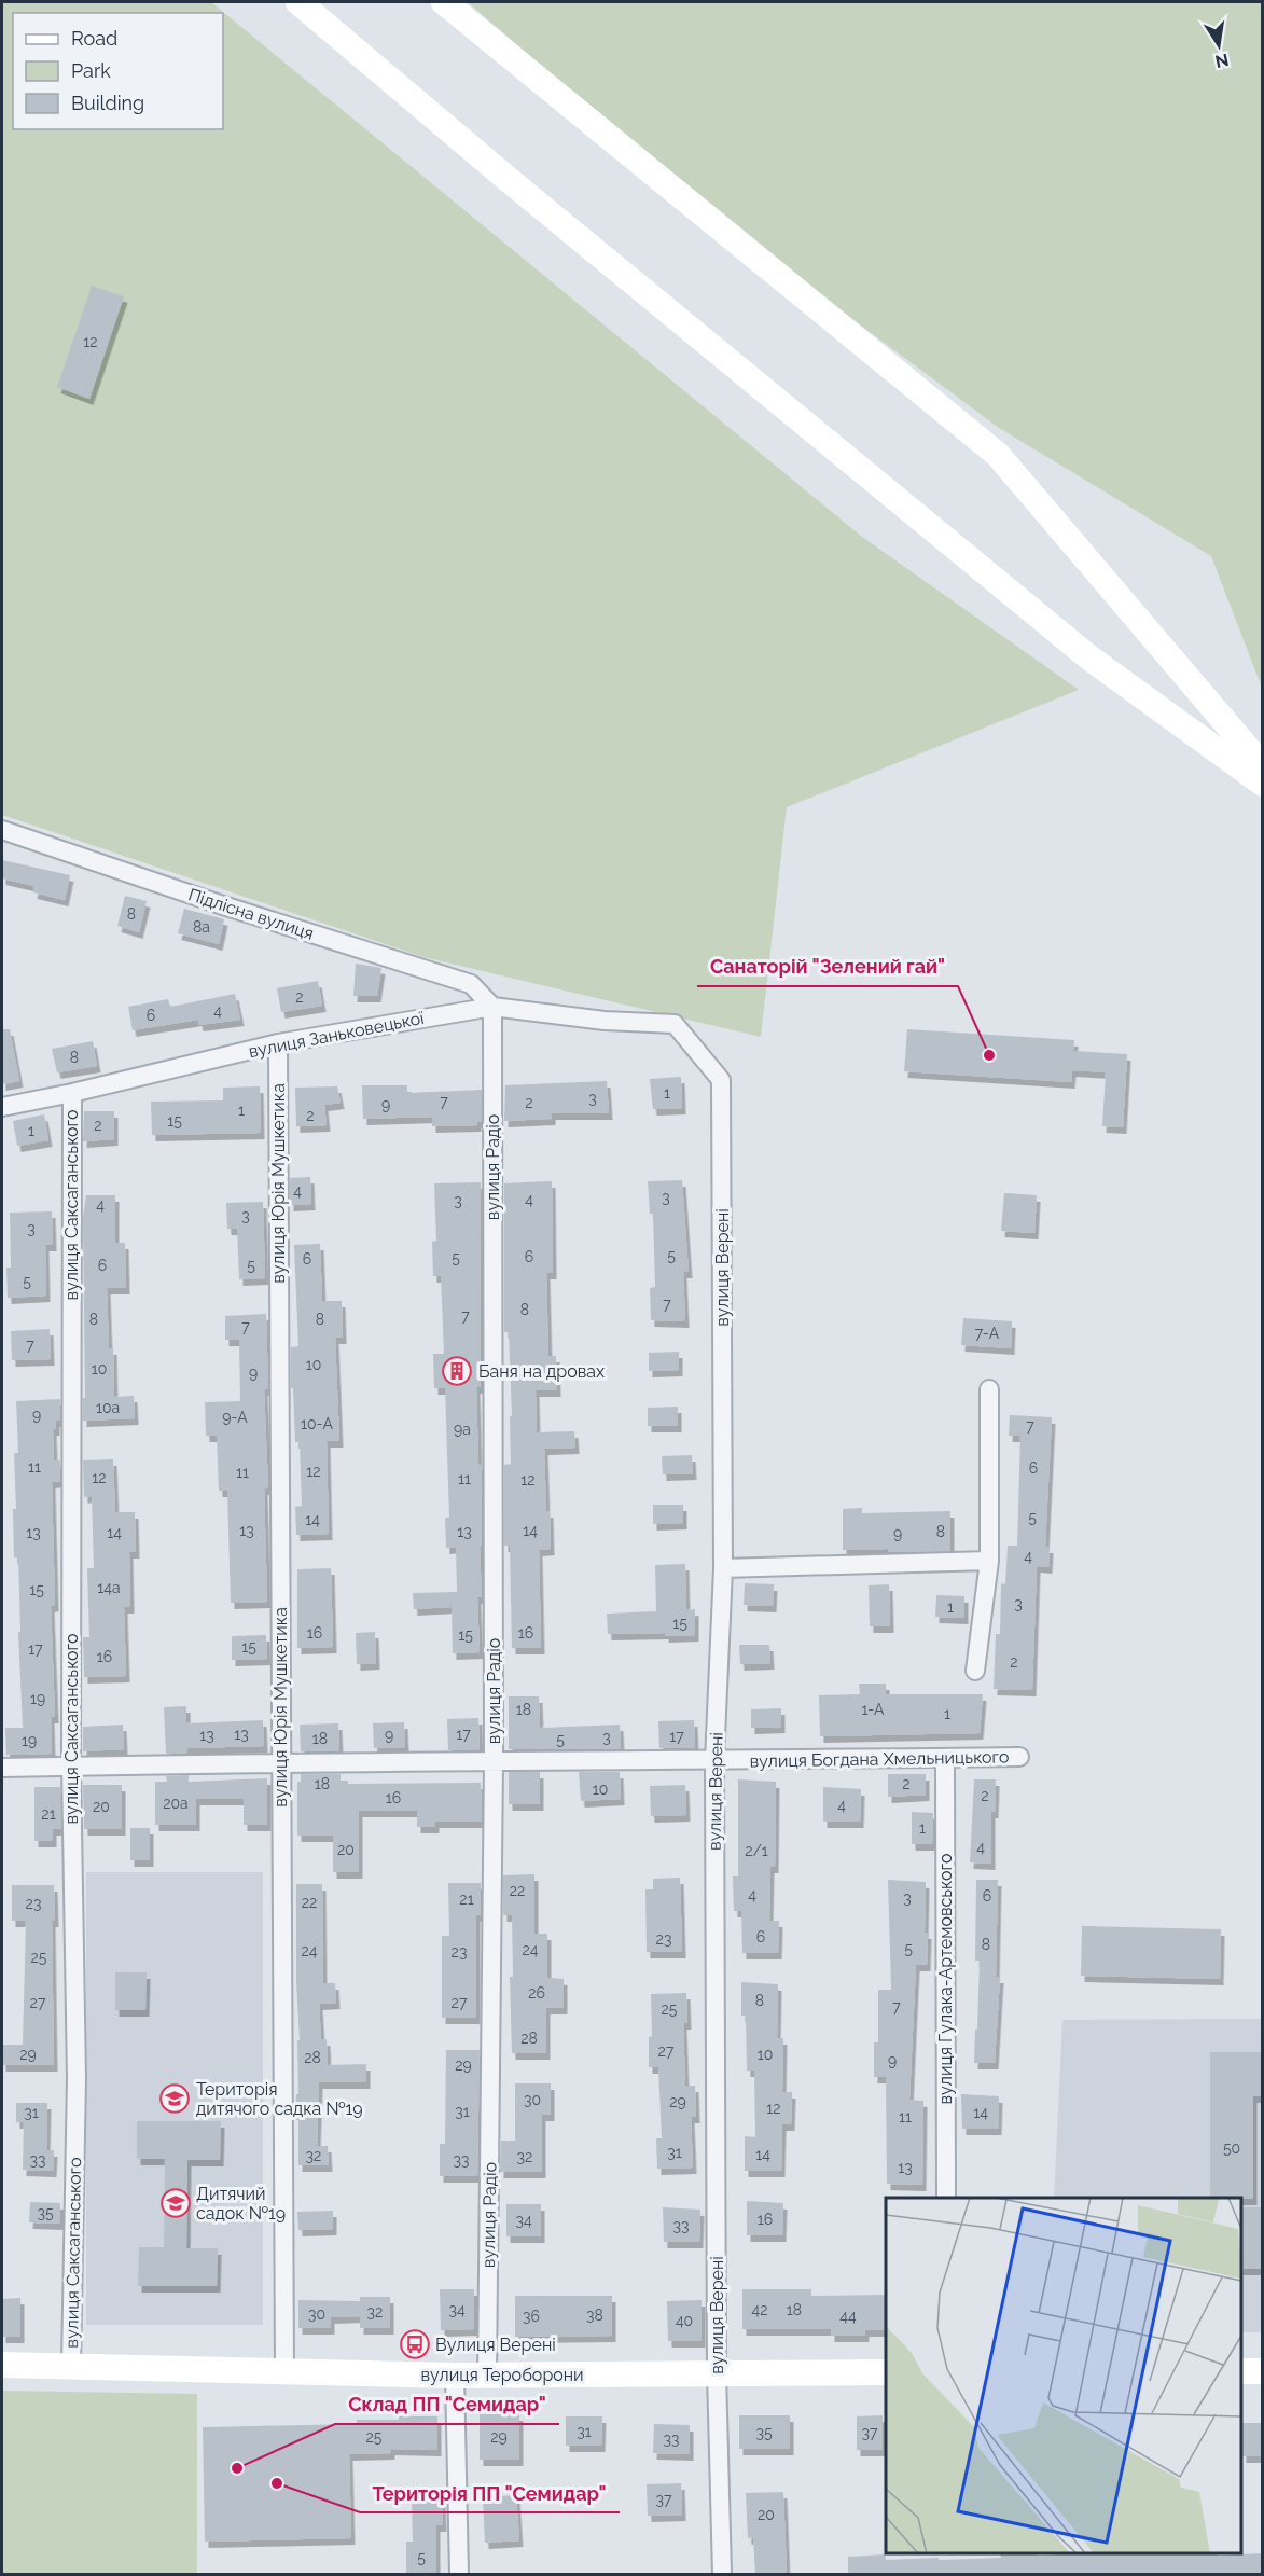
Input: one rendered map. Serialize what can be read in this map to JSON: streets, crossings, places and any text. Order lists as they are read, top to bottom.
{
  "streets": {
    "main road": ["вулиця Тероборони"],
    "street": [
      "Підлісна вулиця",
      "вулиця Заньковецької",
      "вулиця Радіо",
      "вулиця Юрія Мушкетика",
      "вулиця Саксаганського",
      "вулиця Верені",
      "вулиця Богдана Хмельницького",
      "вулиця Гулака-Артемовського"
    ]
  },
  "crossings": [
    ["Підлісна вулиця", "вулиця Заньковецької"],
    ["Підлісна вулиця", "вулиця Радіо"],
    ["вулиця Заньковецької", "вулиця Радіо"],
    ["вулиця Заньковецької", "вулиця Юрія Мушкетика"],
    ["вулиця Заньковецької", "вулиця Саксаганського"],
    ["вулиця Заньковецької", "вулиця Верені"],
    ["вулиця Радіо", "вулиця Богдана Хмельницького"],
    ["вулиця Радіо", "вулиця Тероборони"],
    ["вулиця Юрія Мушкетика", "вулиця Богдана Хмельницького"],
    ["вулиця Юрія Мушкетика", "вулиця Тероборони"],
    ["вулиця Саксаганського", "вулиця Богдана Хмельницького"],
    ["вулиця Саксаганського", "вулиця Тероборони"],
    ["вулиця Верені", "вулиця Богдана Хмельницького"],
    ["вулиця Верені", "вулиця Тероборони"],
    ["вулиця Богдана Хмельницького", "вулиця Гулака-Артемовського"]
  ],
  "places": {
    "other": ["Санаторій \"Зелений гай\"", "Склад ПП \"Семидар\"", "Територія ПП \"Семидар\""],
    "building": ["Баня на дровах"],
    "school or university": ["Територія дитячого садка №19", "Дитячий садок №19"],
    "bus stop": ["Вулиця Верені"]
  },
  "house_numbers": [
    "12",
    "8",
    "8а",
    "2",
    "4",
    "6",
    "8",
    "1",
    "3",
    "7",
    "2",
    "9",
    "1",
    "2",
    "15",
    "2",
    "1",
    "4",
    "3",
    "4",
    "3",
    "4",
    "3",
    "3",
    "5",
    "6",
    "5",
    "6",
    "6",
    "5",
    "5",
    "7",
    "8",
    "7",
    "8",
    "8",
    "7",
    "7-А",
    "7",
    "10",
    "10",
    "9",
    "10а",
    "9",
    "9-А",
    "10-А",
    "7",
    "9а",
    "11",
    "6",
    "12",
    "11",
    "12",
    "11",
    "12",
    "5",
    "14",
    "13",
    "14",
    "13",
    "8",
    "13",
    "14",
    "9",
    "4",
    "14а",
    "15",
    "3",
    "1",
    "15",
    "16",
    "16",
    "15",
    "15",
    "17",
    "16",
    "2",
    "19",
    "18",
    "1-А",
    "1",
    "13",
    "17",
    "13",
    "9",
    "17",
    "3",
    "18",
    "5",
    "19",
    "18",
    "2",
    "10",
    "2",
    "16",
    "20а",
    "4",
    "20",
    "21",
    "1",
    "4",
    "20",
    "2/1",
    "22",
    "4",
    "6",
    "3",
    "21",
    "22",
    "23",
    "6",
    "23",
    "8",
    "5",
    "24",
    "24",
    "23",
    "25",
    "26",
    "8",
    "27",
    "27",
    "7",
    "25",
    "28",
    "27",
    "29",
    "10",
    "28",
    "9",
    "29",
    "30",
    "29",
    "12",
    "31",
    "31",
    "14",
    "11",
    "50",
    "31",
    "14",
    "32",
    "32",
    "33",
    "33",
    "13",
    "35",
    "16",
    "34",
    "33",
    "34",
    "42",
    "18",
    "32",
    "30",
    "38",
    "36",
    "44",
    "40",
    "31",
    "35",
    "37",
    "25",
    "29",
    "33",
    "37",
    "20",
    "5"
  ],
  "legend": ["Road", "Park", "Building"],
  "north": "bottom"
}
